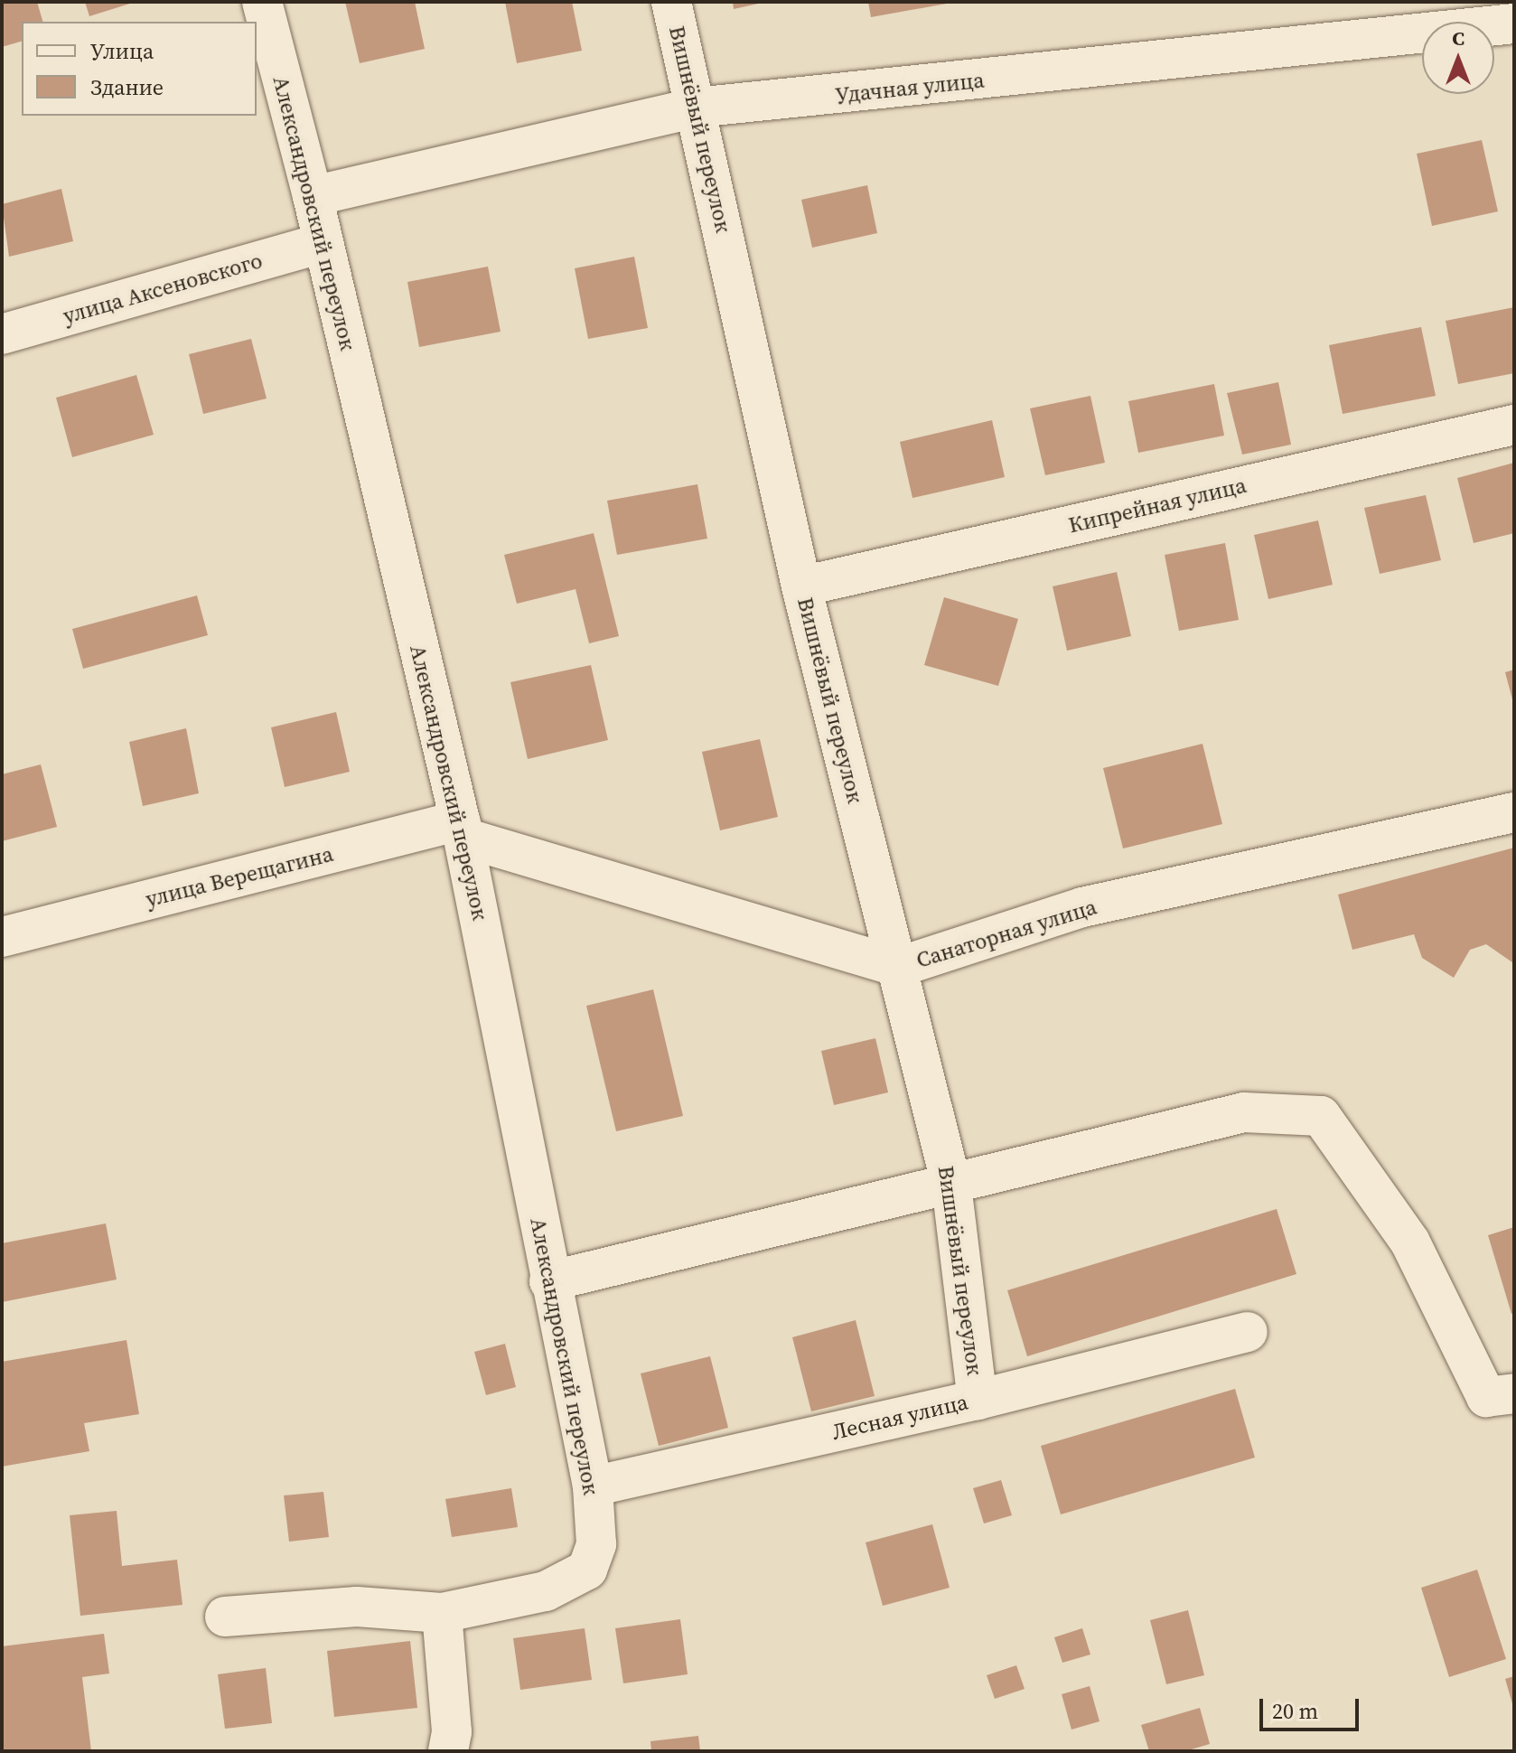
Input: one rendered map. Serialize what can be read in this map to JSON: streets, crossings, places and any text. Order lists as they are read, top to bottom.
{
  "streets": {
    "street": [
      "Удачная улица",
      "Вишнёвый переулок",
      "Александровский переулок",
      "улица Аксеновского",
      "Кипрейная улица",
      "улица Верещагина",
      "Санаторная улица",
      "Лесная улица"
    ]
  },
  "crossings": [
    ["Удачная улица", "Вишнёвый переулок"],
    ["Удачная улица", "Александровский переулок"],
    ["Вишнёвый переулок", "Кипрейная улица"],
    ["Вишнёвый переулок", "Санаторная улица"],
    ["Вишнёвый переулок", "Лесная улица"],
    ["Александровский переулок", "улица Аксеновского"],
    ["Александровский переулок", "улица Верещагина"],
    ["Александровский переулок", "Санаторная улица"],
    ["Александровский переулок", "Лесная улица"],
    ["улица Верещагина", "Санаторная улица"]
  ],
  "legend": ["Улица", "Здание"],
  "scale_bar": "20 m",
  "north": "top"
}
